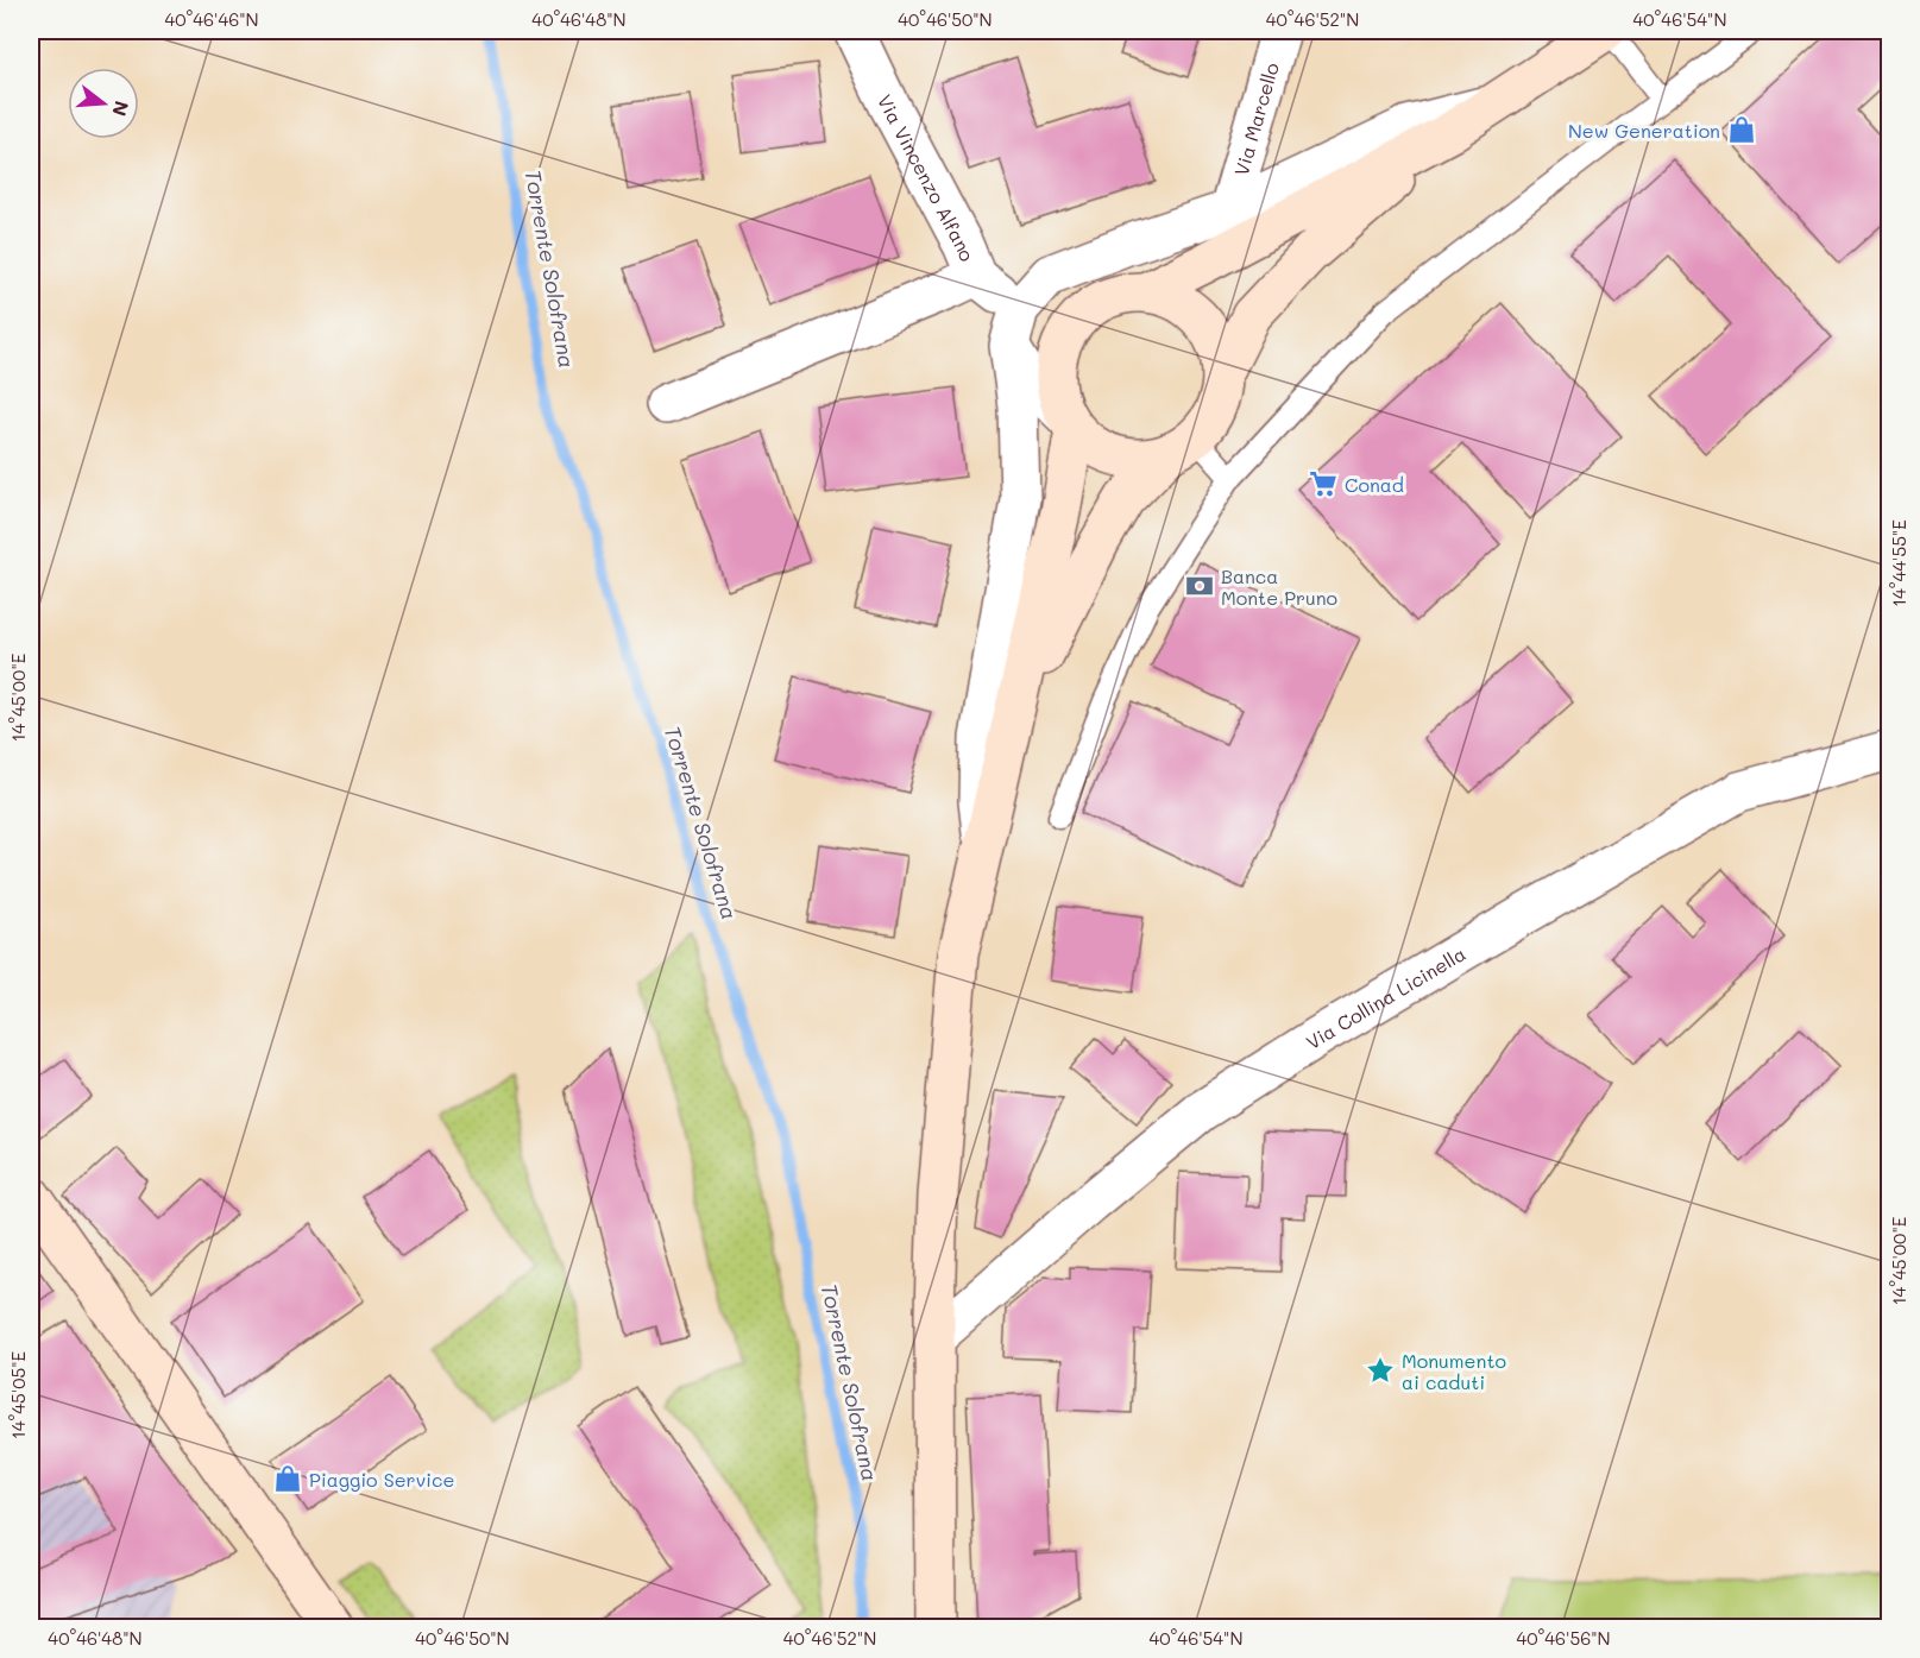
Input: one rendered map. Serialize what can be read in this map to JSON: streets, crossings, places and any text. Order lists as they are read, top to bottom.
{
  "streets": {
    "street": ["Via Marcello", "Via Vincenzo Alfano", "Via Collina Licinella"]
  },
  "water": ["Torrente Solofrana"],
  "places": {
    "shop": ["New Generation", "Piaggio Service"],
    "supermarket": ["Conad"],
    "bank": ["Banca Monte Pruno"],
    "place": ["Monumento ai caduti"]
  },
  "north": "right",
  "coordinates": [
    "40°46'46\"N",
    "40°46'48\"N",
    "40°46'50\"N",
    "40°46'52\"N",
    "40°46'54\"N",
    "14°44'55\"E",
    "14°45'00\"E",
    "14°45'05\"E",
    "40°46'56\"N"
  ]
}
